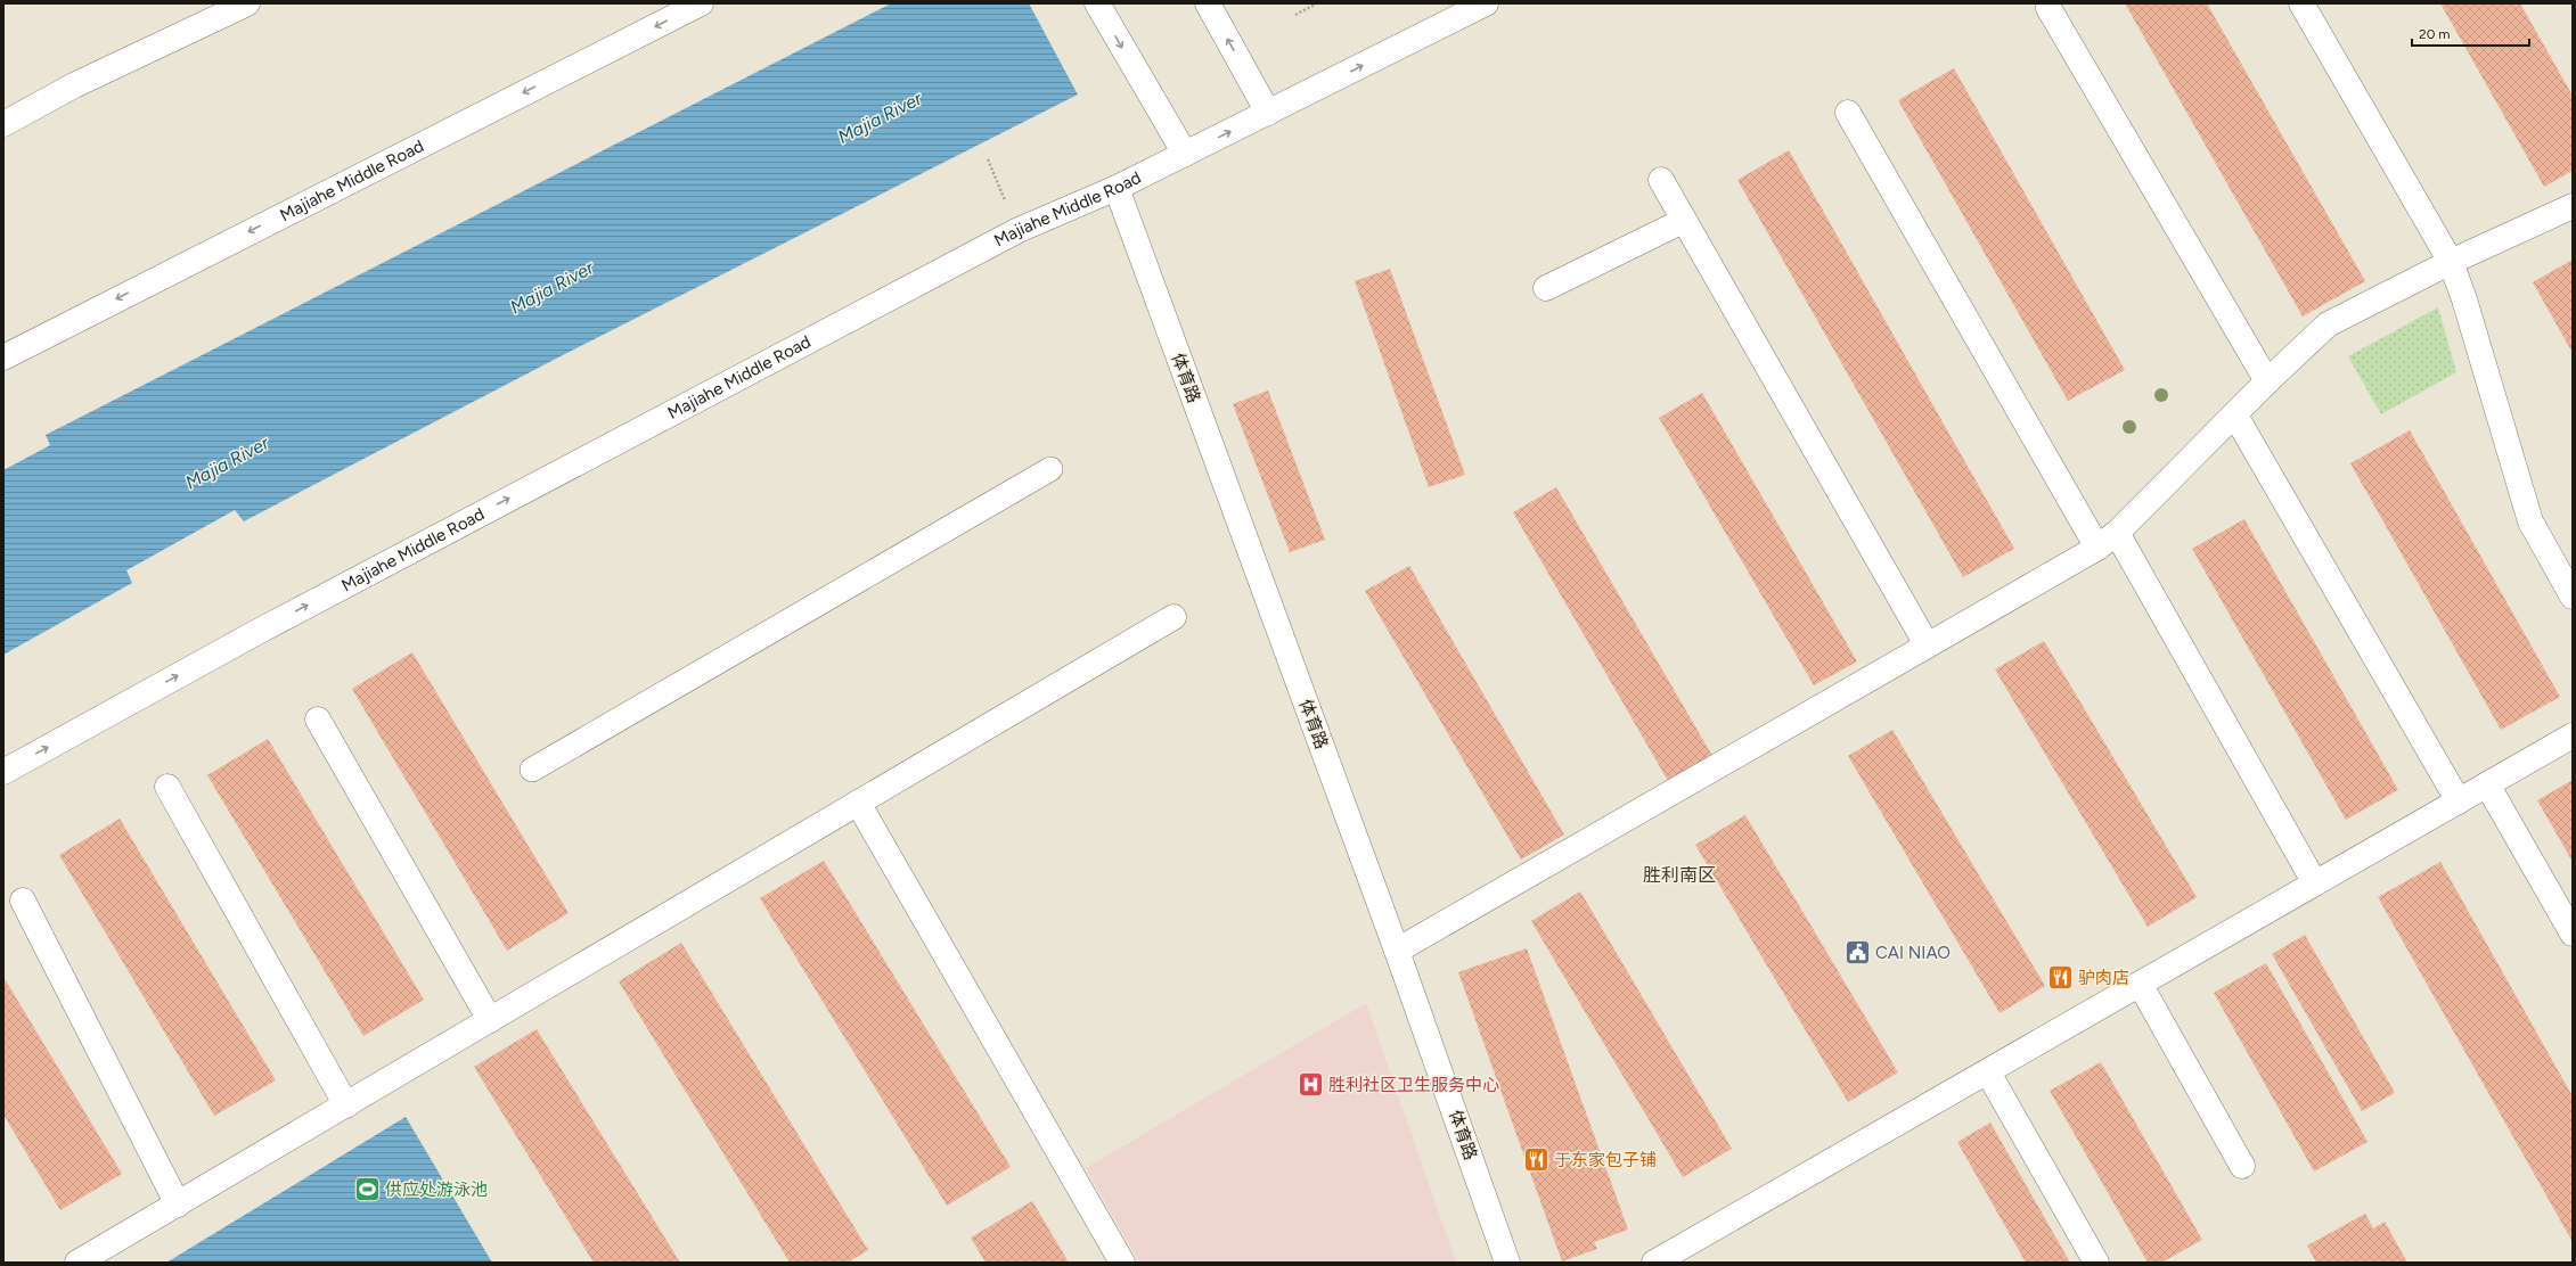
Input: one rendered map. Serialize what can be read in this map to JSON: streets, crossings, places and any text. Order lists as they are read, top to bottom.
{
  "streets": {
    "street": ["Majiahe Middle Road", "体育路"]
  },
  "crossings": [
    ["Majiahe Middle Road", "体育路"]
  ],
  "districts": ["胜利南区"],
  "water": ["Majia River"],
  "places": {
    "public building": ["CAI NIAO"],
    "restaurant": ["驴肉店", "于东家包子铺"],
    "hospital": ["胜利社区卫生服务中心"],
    "sports": ["供应处游泳池"]
  },
  "scale_bar": "20 m"
}
